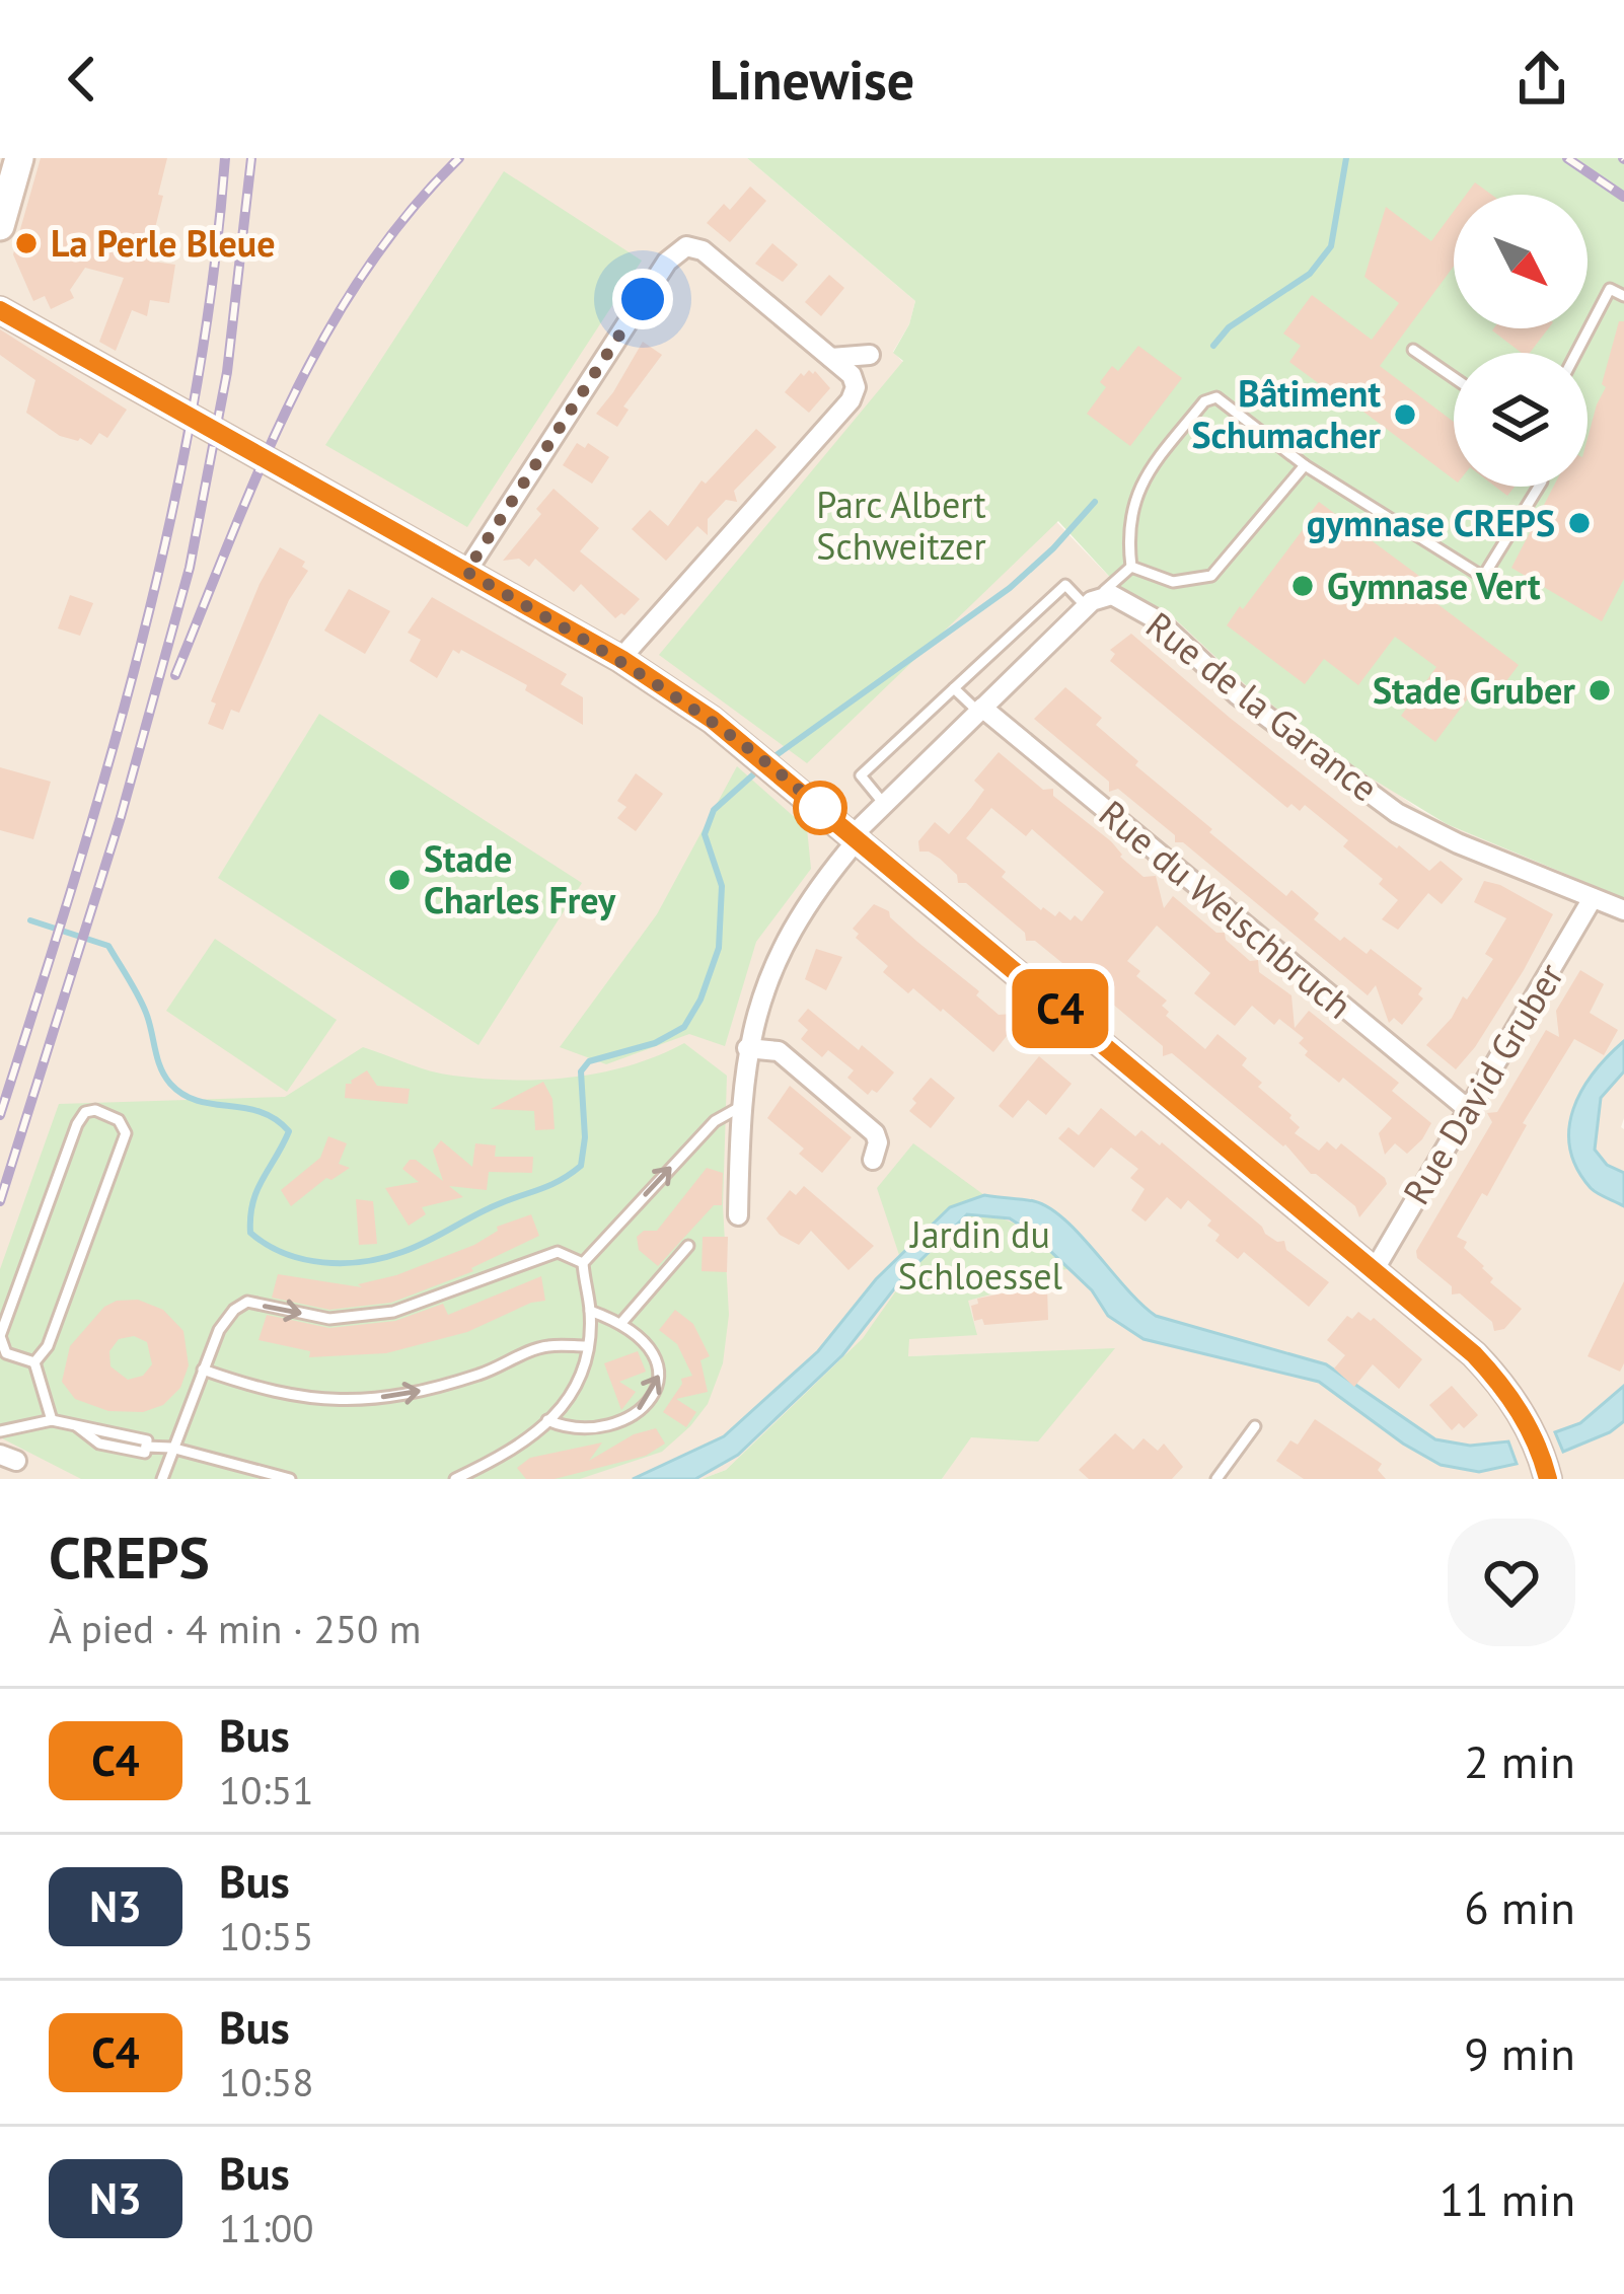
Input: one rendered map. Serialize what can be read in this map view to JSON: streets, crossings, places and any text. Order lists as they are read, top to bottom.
{
  "streets": {
    "street": ["Rue de la Garance", "Rue du Welschbruch", "Rue David Gruber"]
  },
  "crossings": [
    ["Rue de la Garance", "Rue David Gruber"],
    ["Rue du Welschbruch", "Rue David Gruber"]
  ],
  "parks": ["Parc Albert Schweitzer", "Jardin du Schloessel"],
  "places": [
    "La Perle Bleue",
    "Bâtiment Schumacher",
    "gymnase CREPS",
    "Gymnase Vert",
    "Stade Gruber",
    "Stade Charles Frey"
  ],
  "lines": ["bus line C4"],
  "north": "bottom right",
  "page": {
    "header": "Linewise",
    "on_map": "C4",
    "heading": ["CREPS", "À pied · 4 min · 250 m"],
    "list": [
      {
        "mark": "C4",
        "name": "Bus",
        "note": "10:51",
        "value": "2 min"
      },
      {
        "mark": "N3",
        "name": "Bus",
        "note": "10:55",
        "value": "6 min"
      },
      {
        "mark": "C4",
        "name": "Bus",
        "note": "10:58",
        "value": "9 min"
      },
      {
        "mark": "N3",
        "name": "Bus",
        "note": "11:00",
        "value": "11 min"
      }
    ]
  }
}
